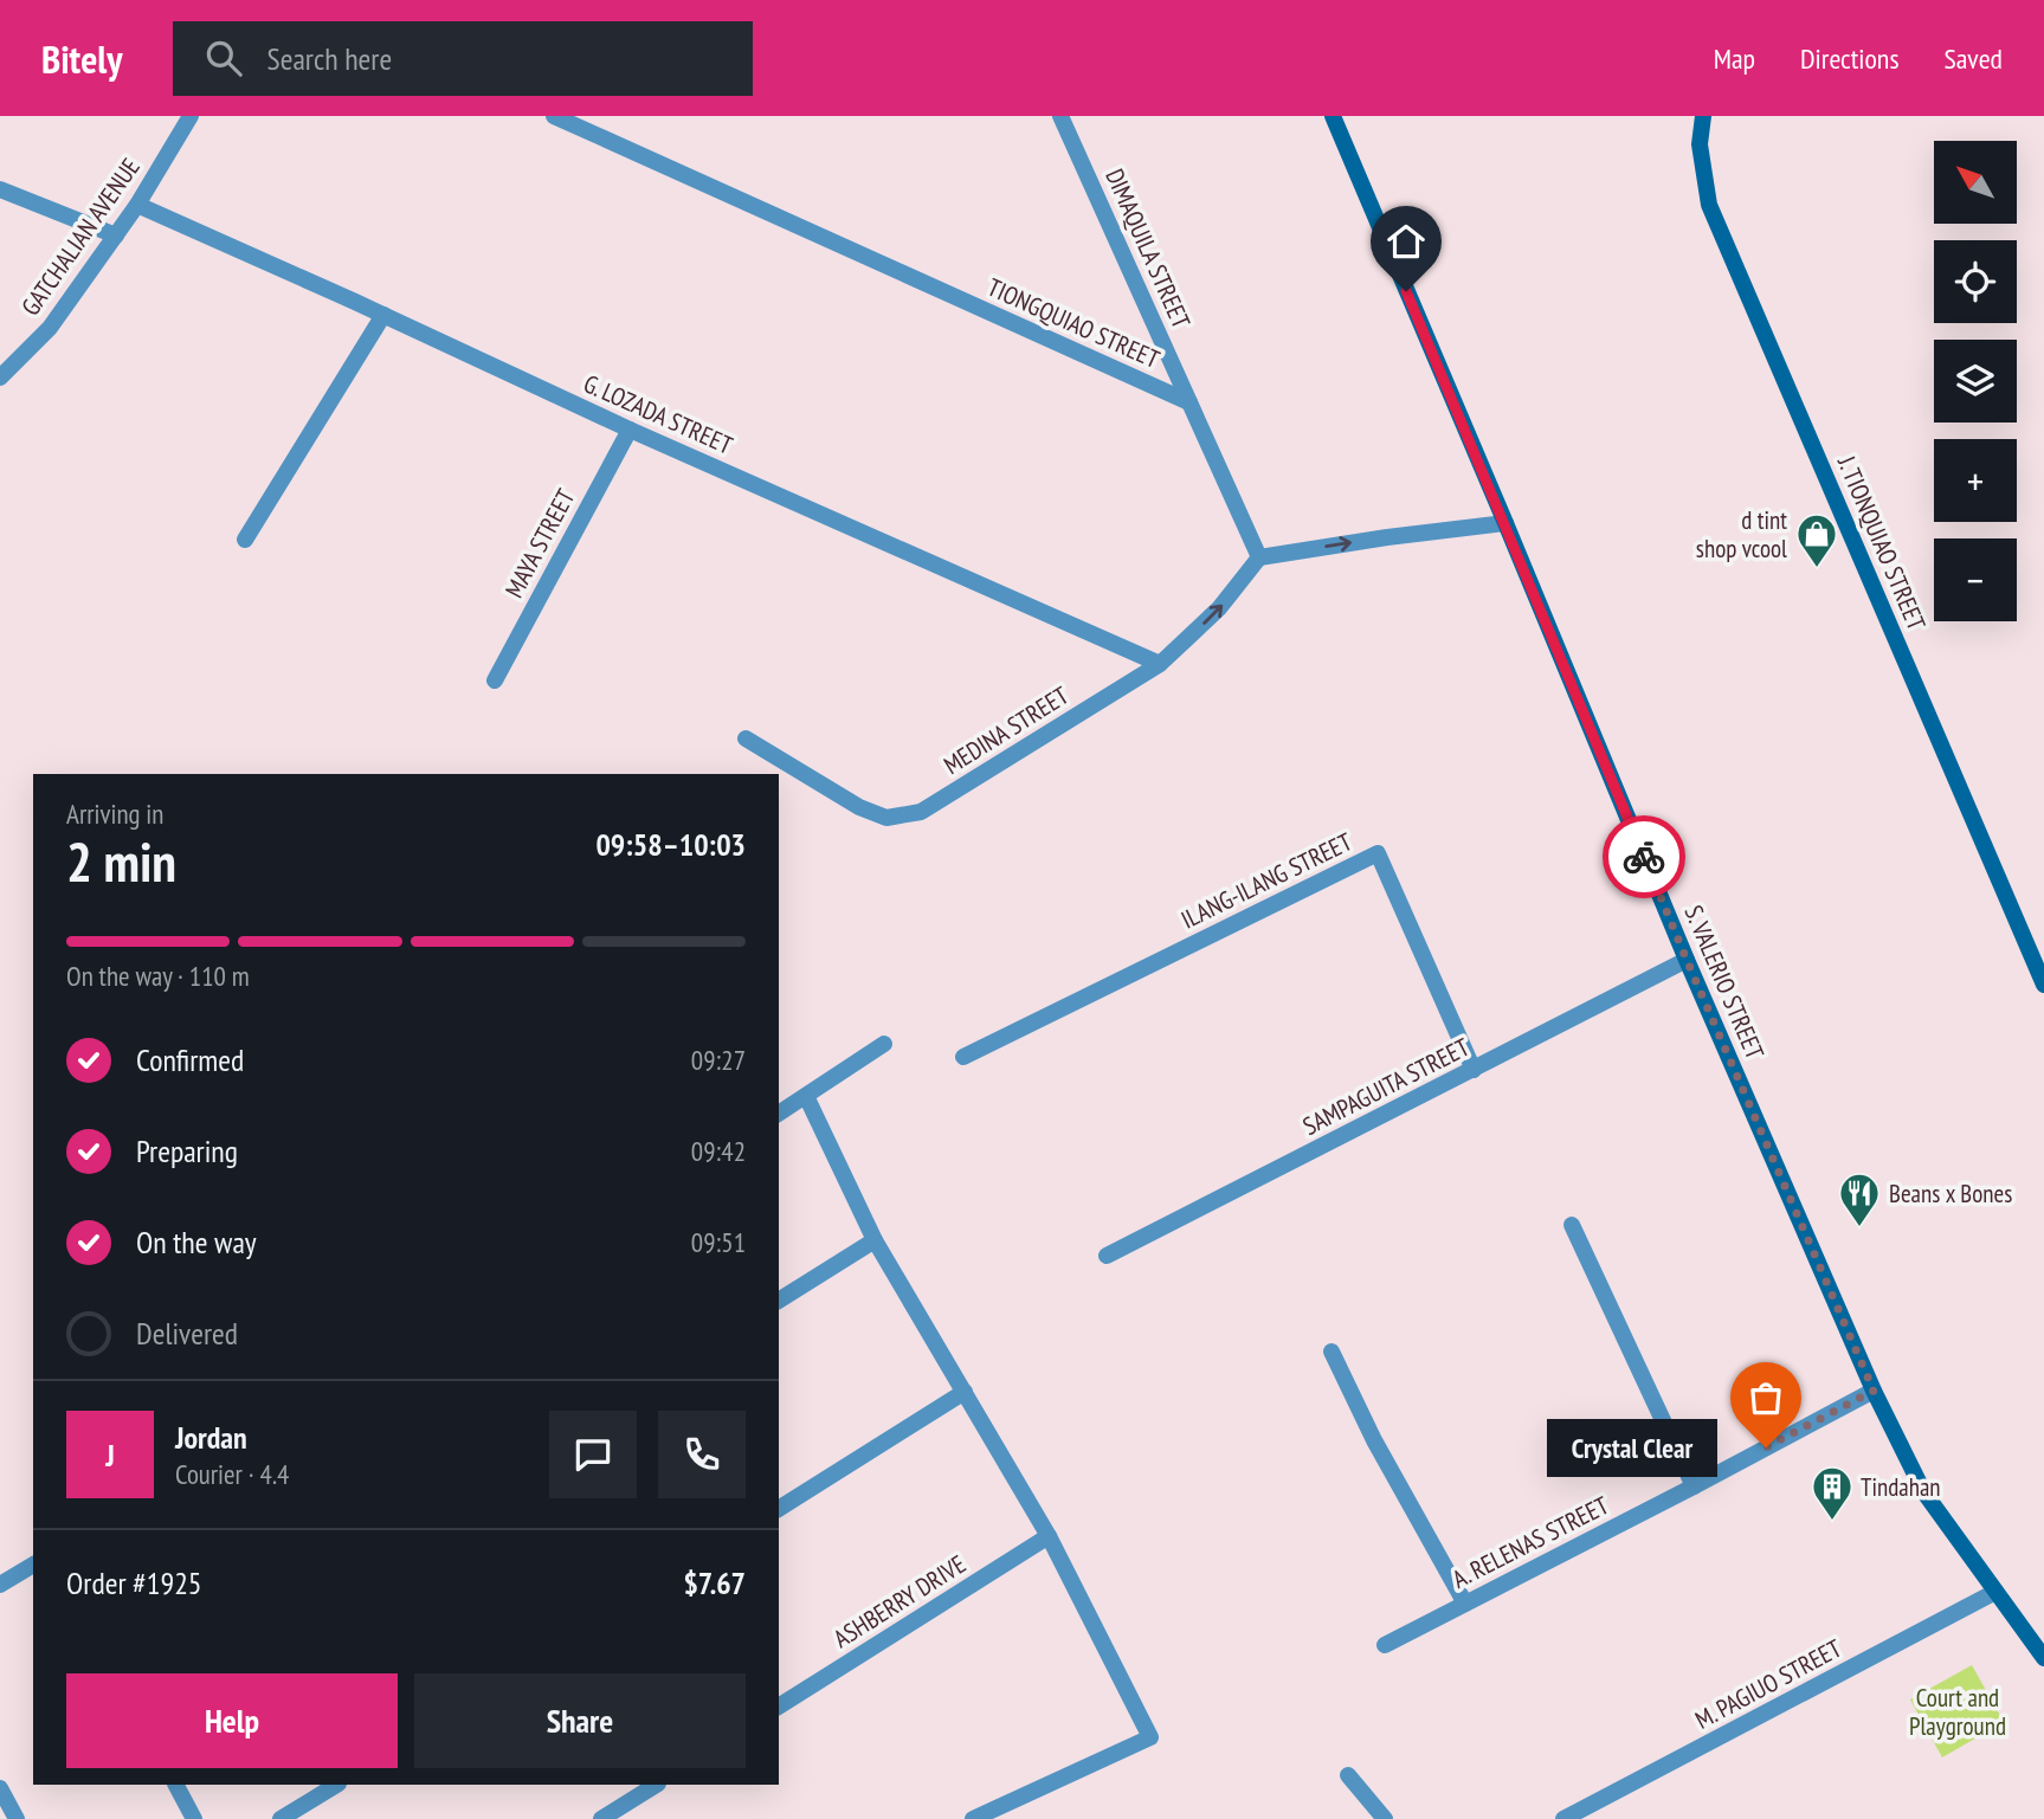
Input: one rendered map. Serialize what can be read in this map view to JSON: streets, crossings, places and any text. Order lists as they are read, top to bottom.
{
  "streets": {
    "street": [
      "GATCHALIAN AVENUE",
      "DIMAQUILA STREET",
      "TIONGQUIAO STREET",
      "G. LOZADA STREET",
      "MAYA STREET",
      "J. TIONQUIAO STREET",
      "MEDINA STREET",
      "ILANG-ILANG STREET",
      "S. VALERIO STREET",
      "SAMPAGUITA STREET",
      "A. RELENAS STREET",
      "ASHBERRY DRIVE",
      "M. PAGIUO STREET"
    ]
  },
  "crossings": [
    ["GATCHALIAN AVENUE", "G. LOZADA STREET"],
    ["DIMAQUILA STREET", "TIONGQUIAO STREET"],
    ["G. LOZADA STREET", "MAYA STREET"],
    ["G. LOZADA STREET", "MEDINA STREET"],
    ["ILANG-ILANG STREET", "SAMPAGUITA STREET"],
    ["S. VALERIO STREET", "SAMPAGUITA STREET"],
    ["S. VALERIO STREET", "A. RELENAS STREET"],
    ["S. VALERIO STREET", "M. PAGIUO STREET"]
  ],
  "parks": ["Court and Playground"],
  "places": {
    "shop": ["d tint shop vcool"],
    "restaurant": ["Beans x Bones"],
    "other": ["Crystal Clear"],
    "building": ["Tindahan"]
  },
  "north": "top left",
  "page": {
    "header": "Bitely",
    "search": "Search here",
    "nav": ["Map", "Directions", "Saved"],
    "map_buttons": ["+", "−"],
    "heading": ["2 min", "Arriving in", "09:58–10:03"],
    "panel": [
      "Jordan",
      "Courier · 4.4",
      "Order #1925",
      "$7.67"
    ],
    "bar": "On the way · 110 m",
    "list": [
      ["Confirmed", "09:27"],
      ["Preparing", "09:42"],
      ["On the way", "09:51"],
      "Delivered"
    ],
    "round": "J",
    "bubble": "Crystal Clear",
    "buttons": ["Help", "Share"]
  }
}
